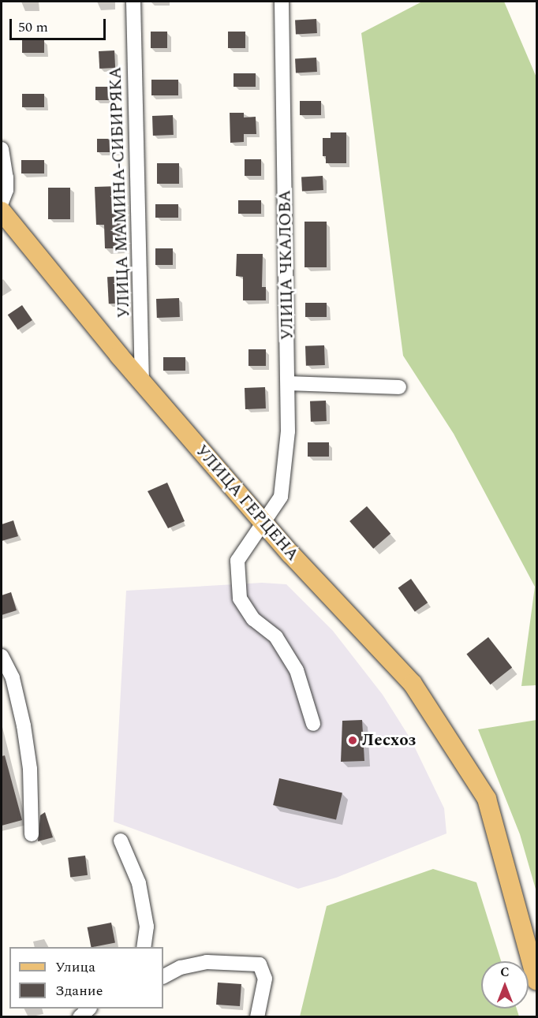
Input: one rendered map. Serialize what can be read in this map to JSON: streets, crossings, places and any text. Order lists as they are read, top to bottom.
{
  "streets": {
    "main road": ["УЛИЦА ГЕРЦЕНА"],
    "street": ["УЛИЦА МАМИНА-СИБИРЯКА", "УЛИЦА ЧКАЛОВА"]
  },
  "crossings": [
    ["УЛИЦА МАМИНА-СИБИРЯКА", "УЛИЦА ГЕРЦЕНА"],
    ["УЛИЦА ЧКАЛОВА", "УЛИЦА ГЕРЦЕНА"]
  ],
  "places": ["Лесхоз"],
  "legend": ["Улица", "Здание"],
  "scale_bar": "50 m",
  "north": "top"
}
